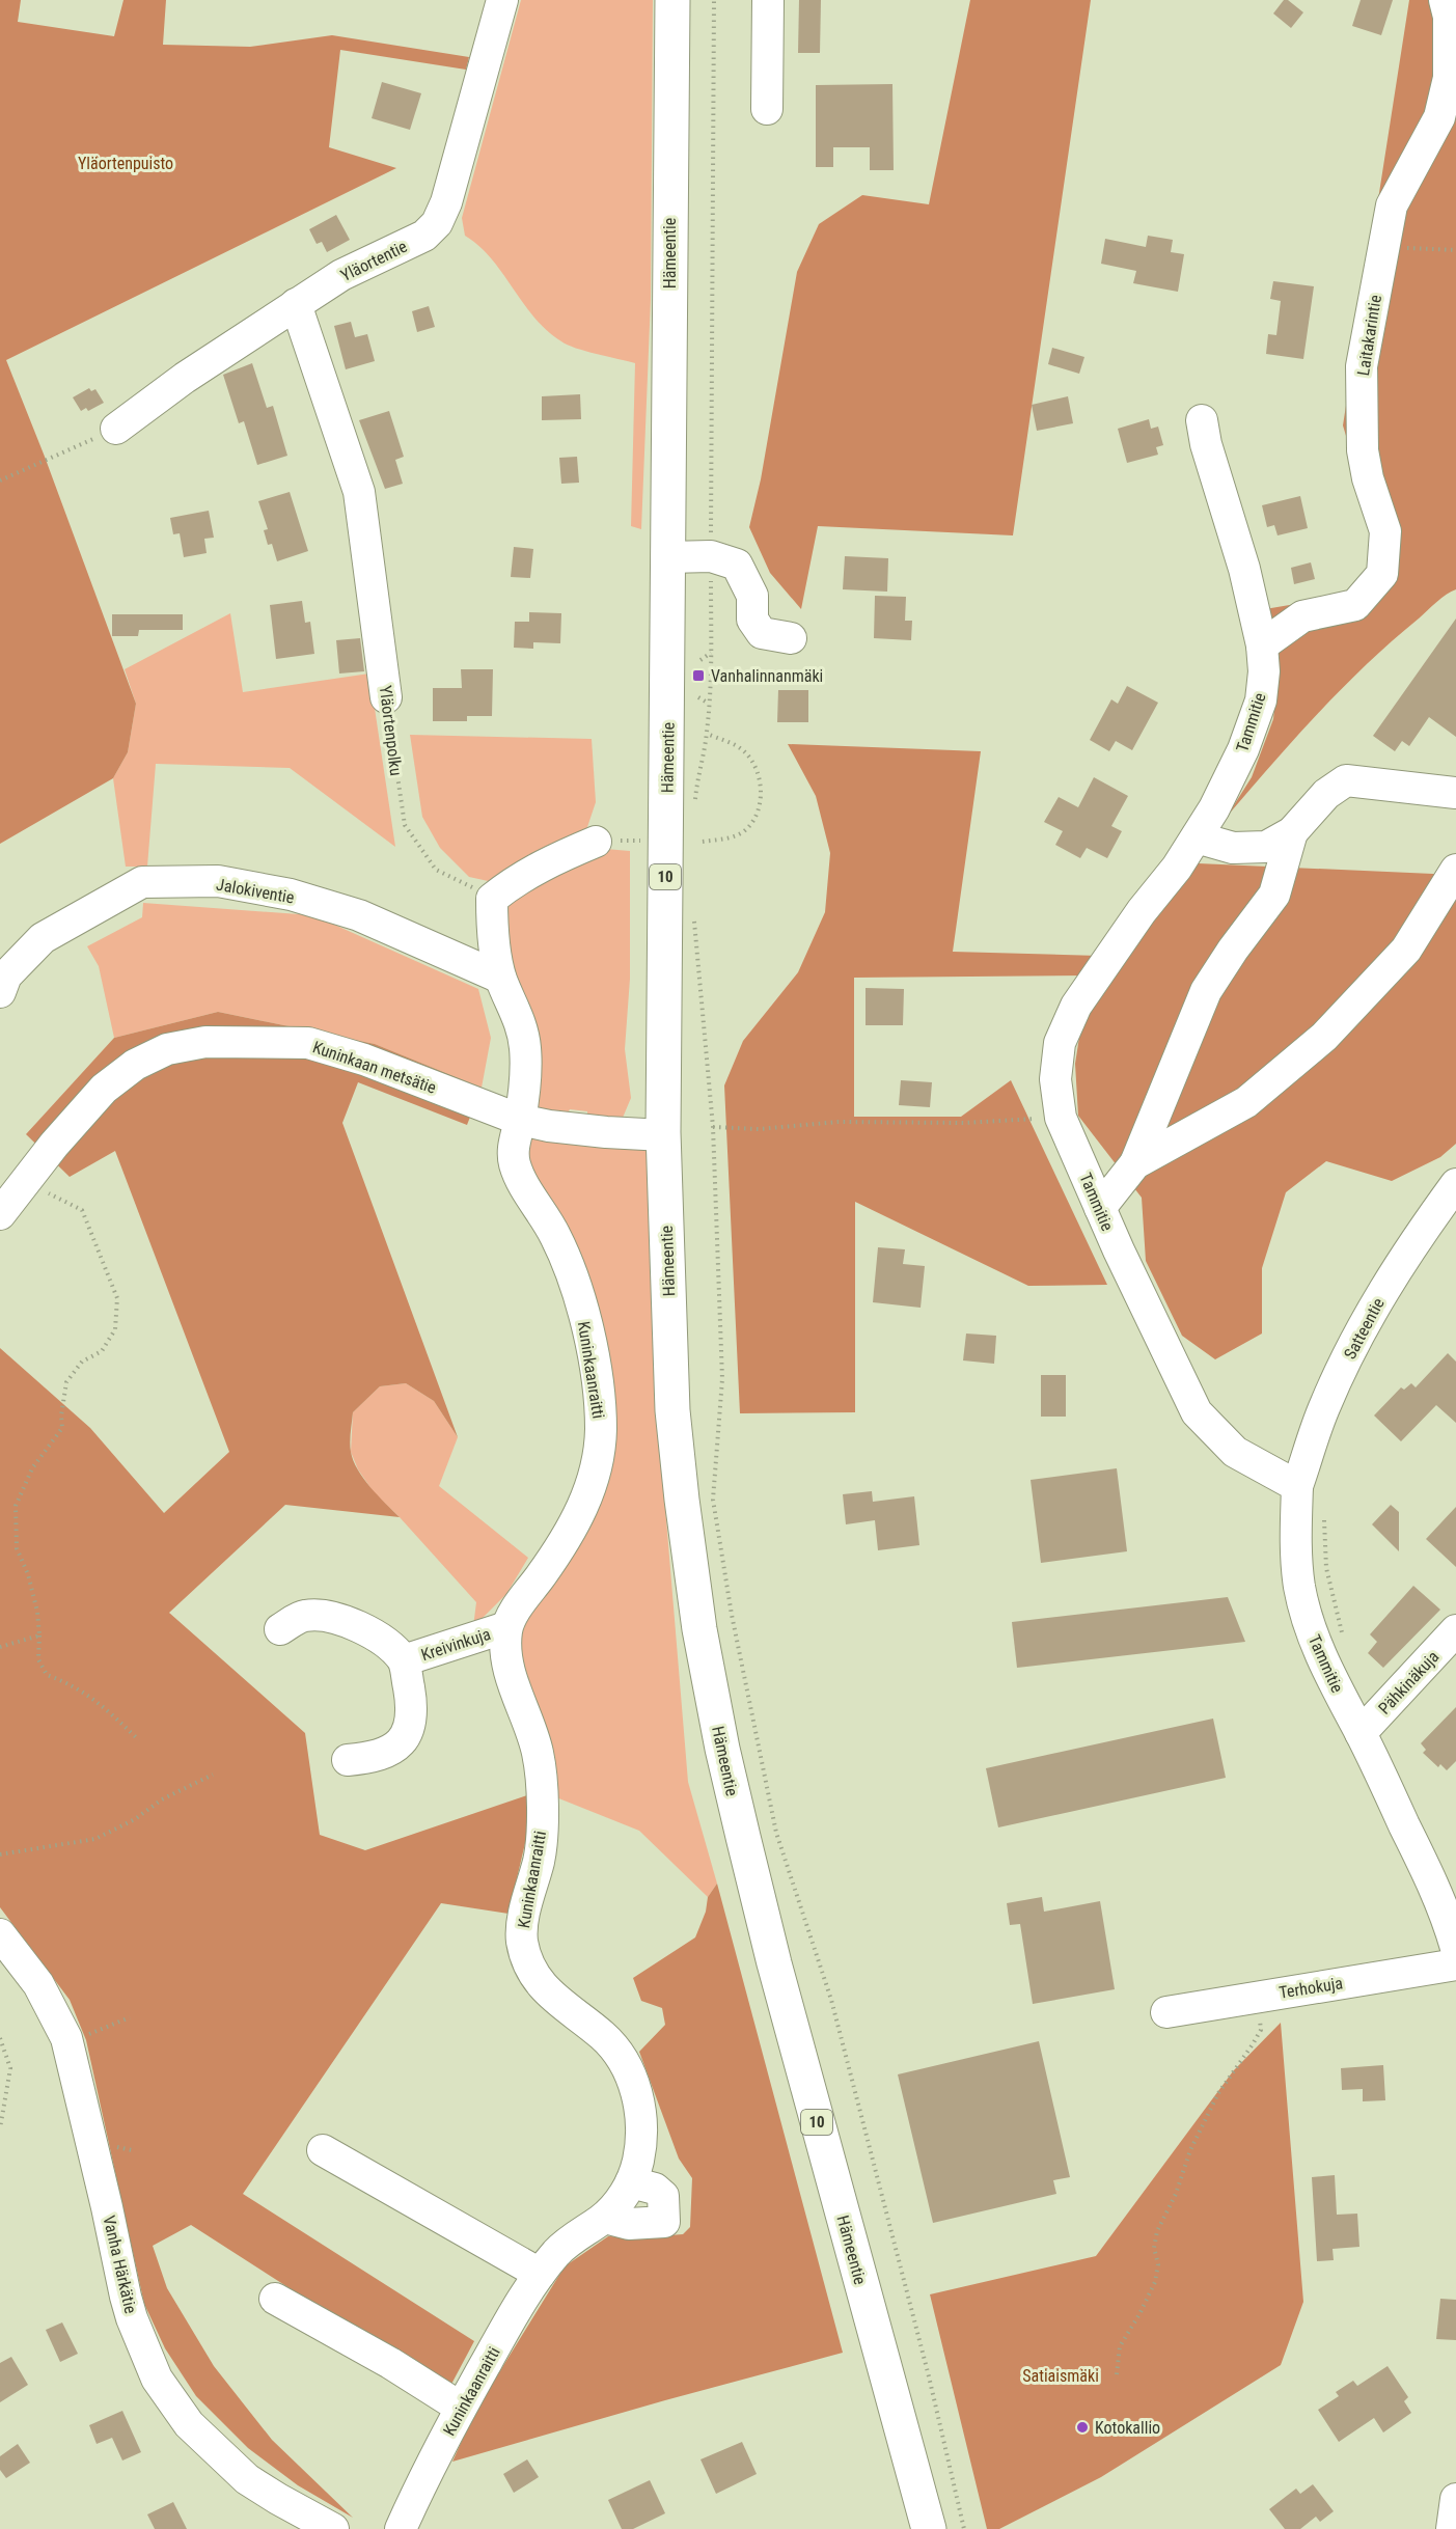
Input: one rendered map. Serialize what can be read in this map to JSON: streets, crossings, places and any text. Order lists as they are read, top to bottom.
{
  "streets": {
    "highway": ["Hämeentie", "10"],
    "street": [
      "Yläortentie",
      "Laitakarintie",
      "Tammitie",
      "Yläortenpolku",
      "Jalokiventie",
      "Kuninkaan metsätie",
      "Satteentie",
      "Kuninkaanraitti",
      "Kreivinkuja",
      "Pähkinäkuja",
      "Terhokuja",
      "Vanha Härkätie"
    ]
  },
  "crossings": [
    ["Hämeentie", "Kuninkaan metsätie"],
    ["Yläortentie", "Yläortenpolku"],
    ["Laitakarintie", "Tammitie"],
    ["Tammitie", "Satteentie"],
    ["Tammitie", "Pähkinäkuja"],
    ["Kuninkaan metsätie", "Kuninkaanraitti"],
    ["Kuninkaanraitti", "Kreivinkuja"]
  ],
  "parks": ["Yläortenpuisto", "Satiaismäki"],
  "places": {
    "transit": ["Vanhalinnanmäki"],
    "other": ["Kotokallio"]
  }
}
